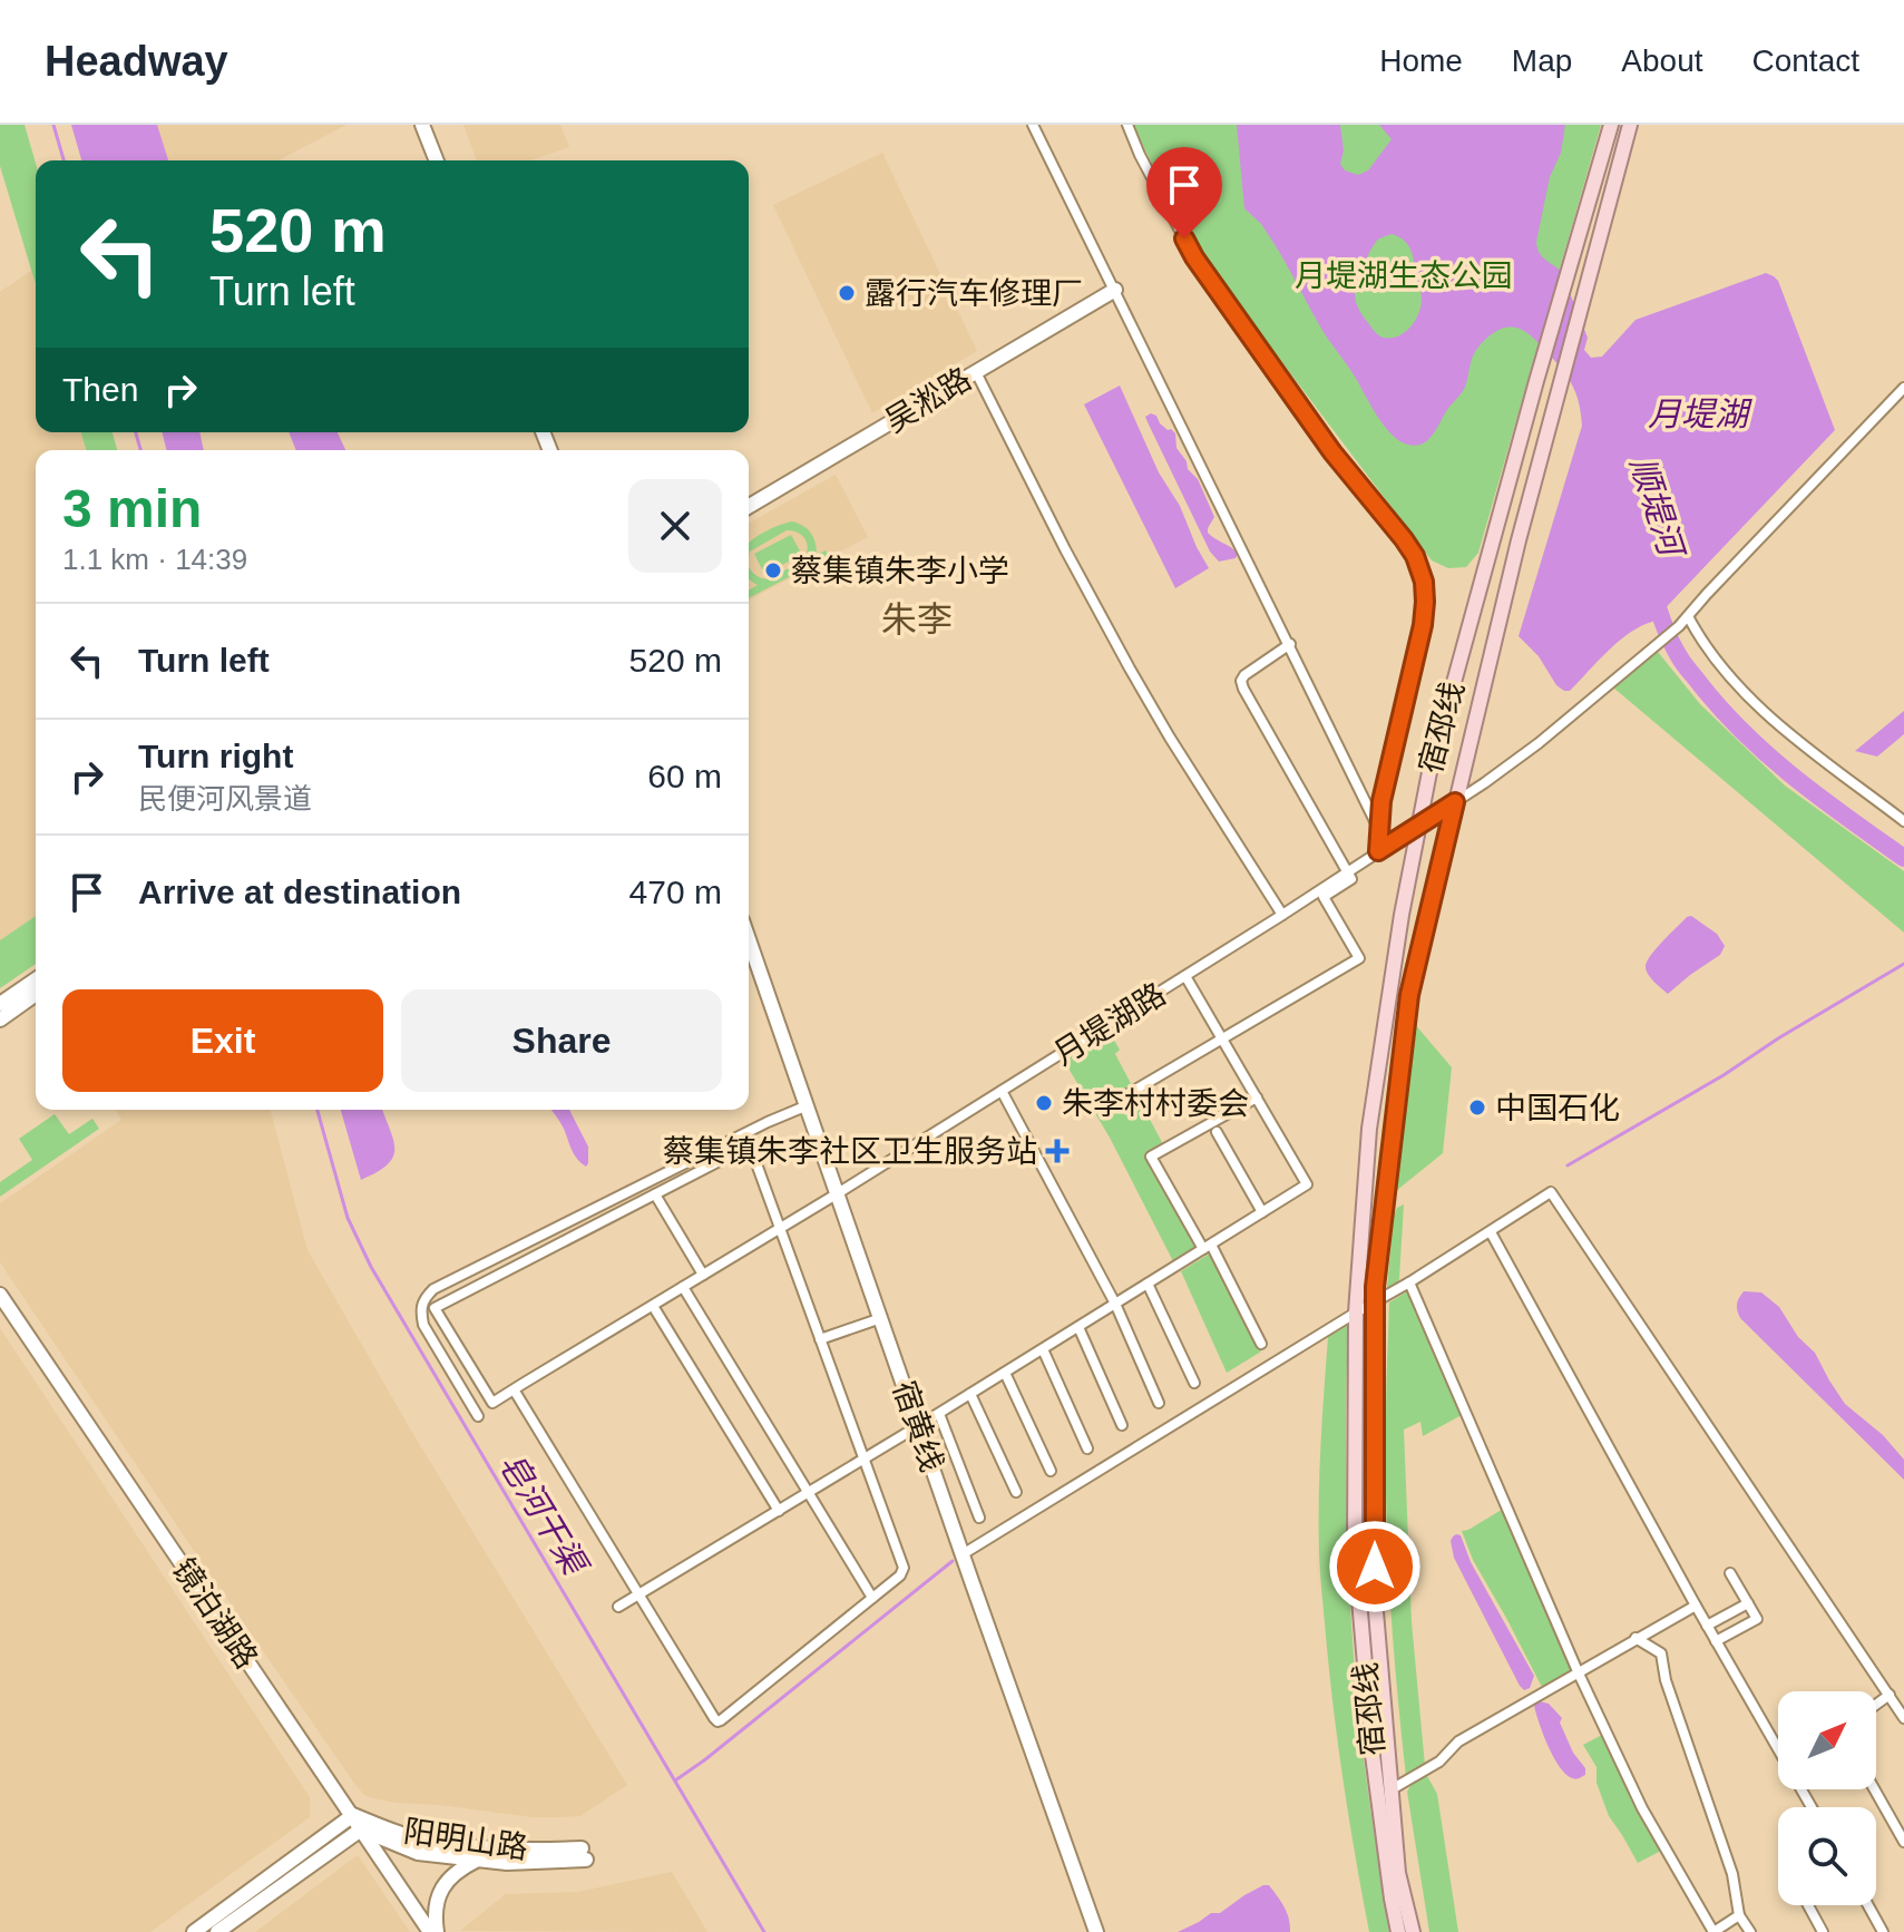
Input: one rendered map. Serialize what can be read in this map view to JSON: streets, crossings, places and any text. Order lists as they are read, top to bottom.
{
  "streets": {
    "main road": [
      "吴淞路",
      "宿邳线",
      "宿黄线",
      "镜泊湖路",
      "阳明山路"
    ],
    "street": ["月堤湖路"]
  },
  "crossings": [
    ["宿邳线", "月堤湖路"],
    ["月堤湖路", "宿黄线"],
    ["镜泊湖路", "阳明山路"]
  ],
  "districts": ["朱李"],
  "water": ["月堤湖", "顺堤河", "皂河干渠"],
  "parks": ["月堤湖生态公园"],
  "places": {
    "other": [
      "露行汽车修理厂",
      "蔡集镇朱李小学",
      "朱李村村委会",
      "中国石化"
    ],
    "health": ["蔡集镇朱李社区卫生服务站"]
  },
  "north": "top right",
  "page": {
    "header": "Headway",
    "nav": [
      "Home",
      "Map",
      "About",
      "Contact"
    ],
    "turn": ["520 m", "Turn left"],
    "then": "Then",
    "heading": ["3 min", "1.1 km · 14:39"],
    "list": [
      {
        "name": "Turn left",
        "value": "520 m"
      },
      {
        "name": "Turn right",
        "note": "民便河风景道",
        "value": "60 m"
      },
      {
        "name": "Arrive at destination",
        "value": "470 m"
      }
    ],
    "buttons": ["Exit", "Share"]
  }
}
